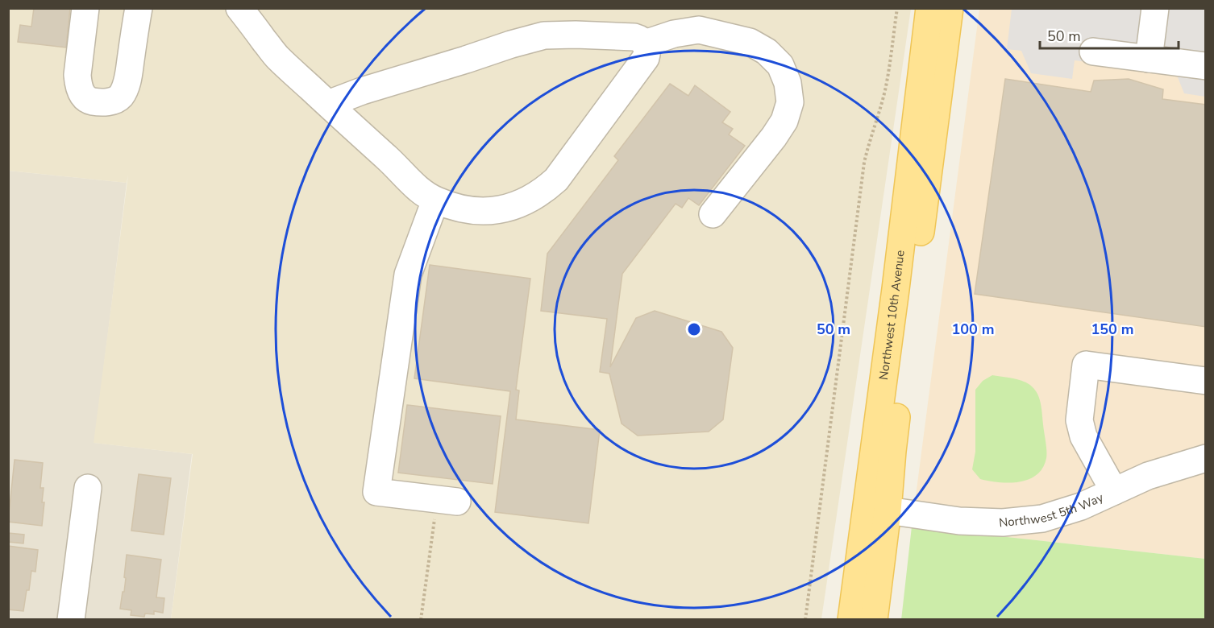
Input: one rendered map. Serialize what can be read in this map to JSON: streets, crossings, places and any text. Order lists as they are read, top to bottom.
{
  "streets": {
    "main road": ["Northwest 10th Avenue"],
    "street": ["Northwest 5th Way"]
  },
  "crossings": [
    ["Northwest 10th Avenue", "Northwest 5th Way"]
  ],
  "scale_bar": "50 m",
  "rings": ["50 m", "100 m", "150 m"]
}
